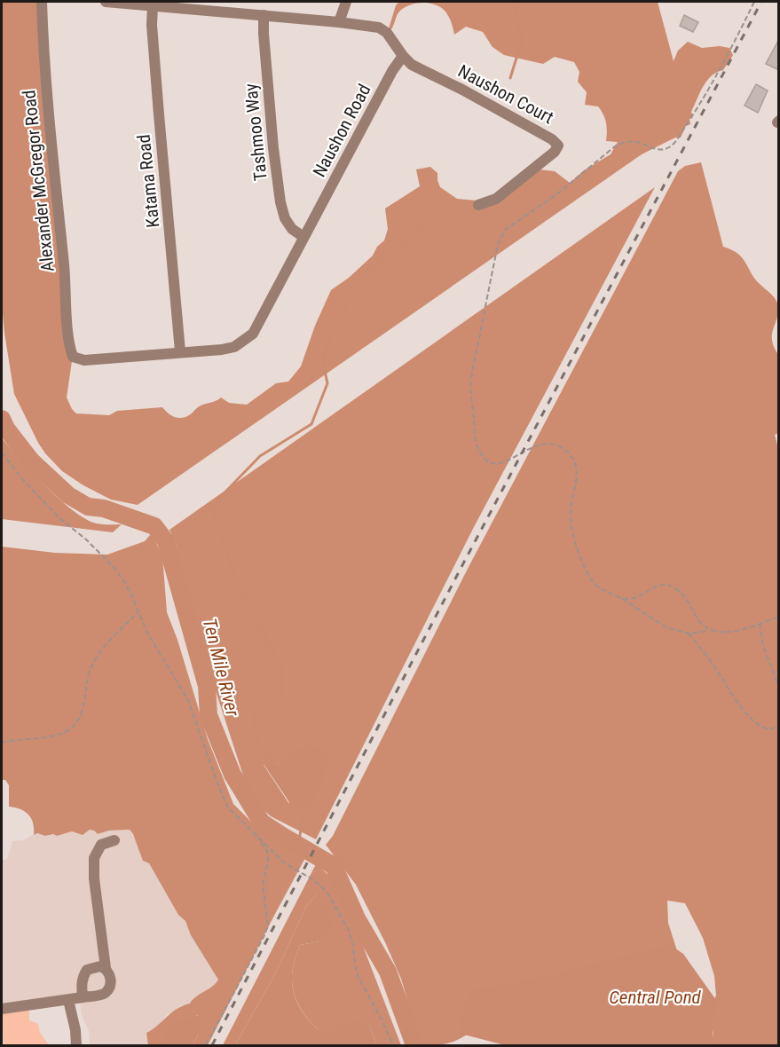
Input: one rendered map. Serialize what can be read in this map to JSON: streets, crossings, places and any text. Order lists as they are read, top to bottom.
{
  "streets": {
    "street": [
      "Naushon Court",
      "Naushon Road",
      "Tashmoo Way",
      "Alexander McGregor Road",
      "Katama Road"
    ]
  },
  "crossings": [
    ["Naushon Court", "Naushon Road"],
    ["Naushon Road", "Tashmoo Way"],
    ["Naushon Road", "Alexander McGregor Road"],
    ["Naushon Road", "Katama Road"]
  ],
  "water": ["Ten Mile River", "Central Pond"]
}
